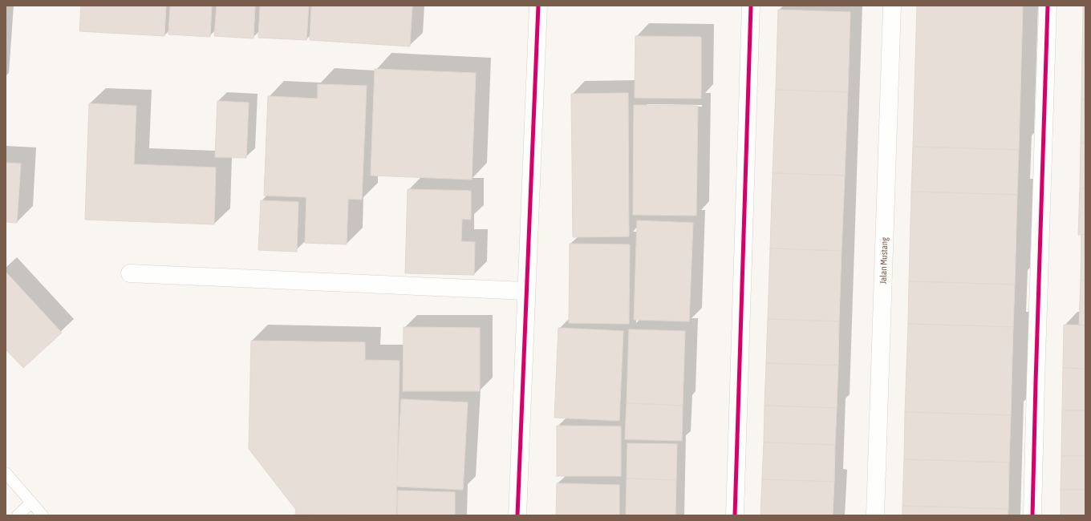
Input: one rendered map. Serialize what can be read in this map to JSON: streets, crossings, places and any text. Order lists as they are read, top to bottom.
{
  "streets": {
    "street": ["Jalan Mustang"]
  }
}
